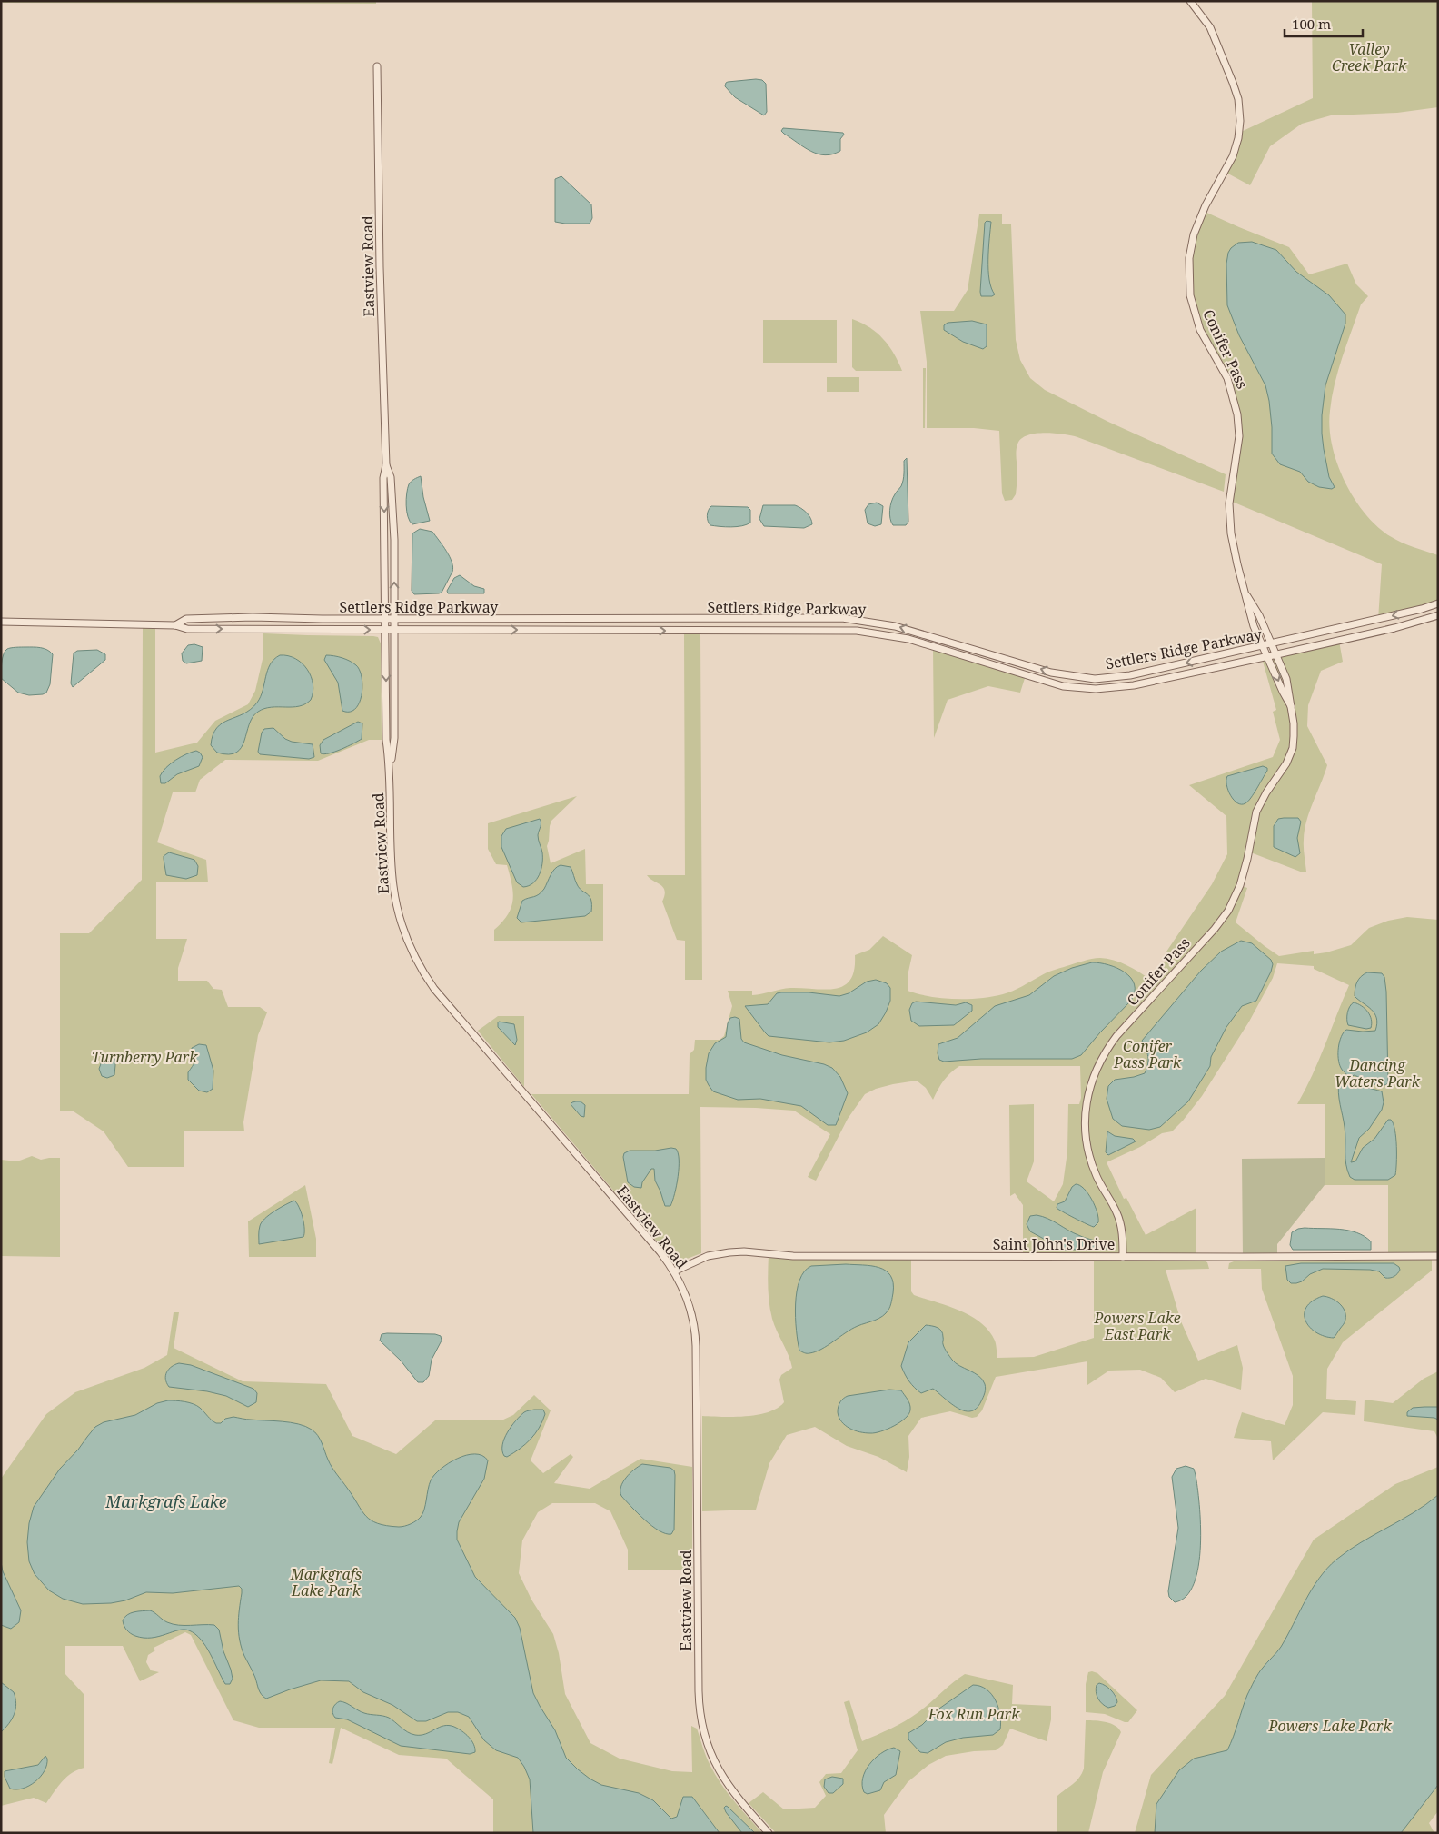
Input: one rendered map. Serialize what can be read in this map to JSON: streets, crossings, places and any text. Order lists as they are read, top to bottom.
{
  "streets": {
    "street": [
      "Eastview Road",
      "Conifer Pass",
      "Settlers Ridge Parkway",
      "Saint John's Drive"
    ]
  },
  "crossings": [
    ["Eastview Road", "Settlers Ridge Parkway"],
    ["Eastview Road", "Saint John's Drive"],
    ["Conifer Pass", "Settlers Ridge Parkway"],
    ["Conifer Pass", "Saint John's Drive"]
  ],
  "water": ["Markgrafs Lake"],
  "parks": [
    "Valley Creek Park",
    "Conifer Pass Park",
    "Turnberry Park",
    "Dancing Waters Park",
    "Powers Lake East Park",
    "Markgrafs Lake Park",
    "Fox Run Park",
    "Powers Lake Park"
  ],
  "scale_bar": "100 m"
}
